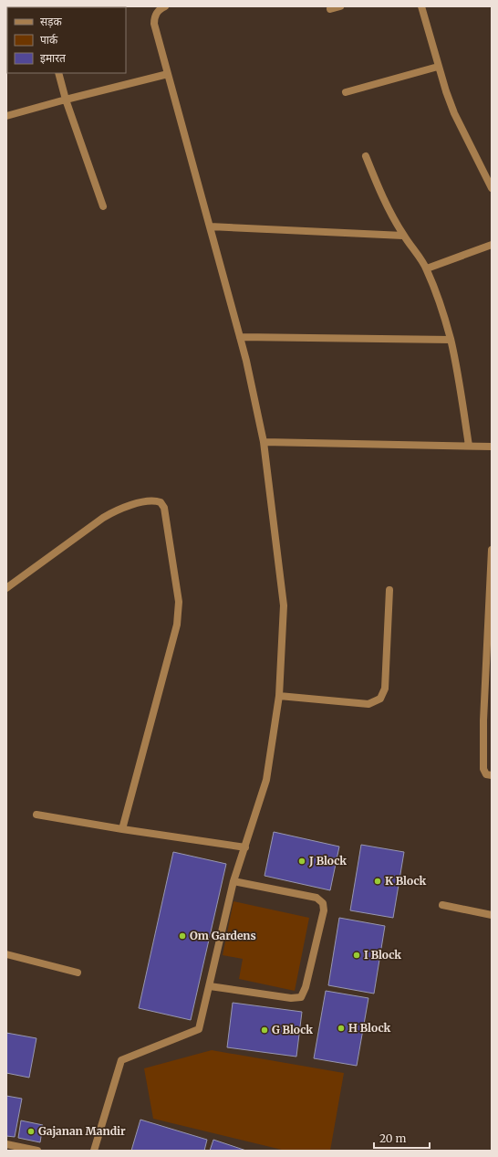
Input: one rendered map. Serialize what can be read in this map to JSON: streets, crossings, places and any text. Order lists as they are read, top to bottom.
{
  "places": [
    "J Block",
    "K Block",
    "Om Gardens",
    "I Block",
    "H Block",
    "G Block",
    "Gajanan Mandir"
  ],
  "legend": ["सड़क", "पार्क", "इमारत"],
  "scale_bar": "20 m"
}
